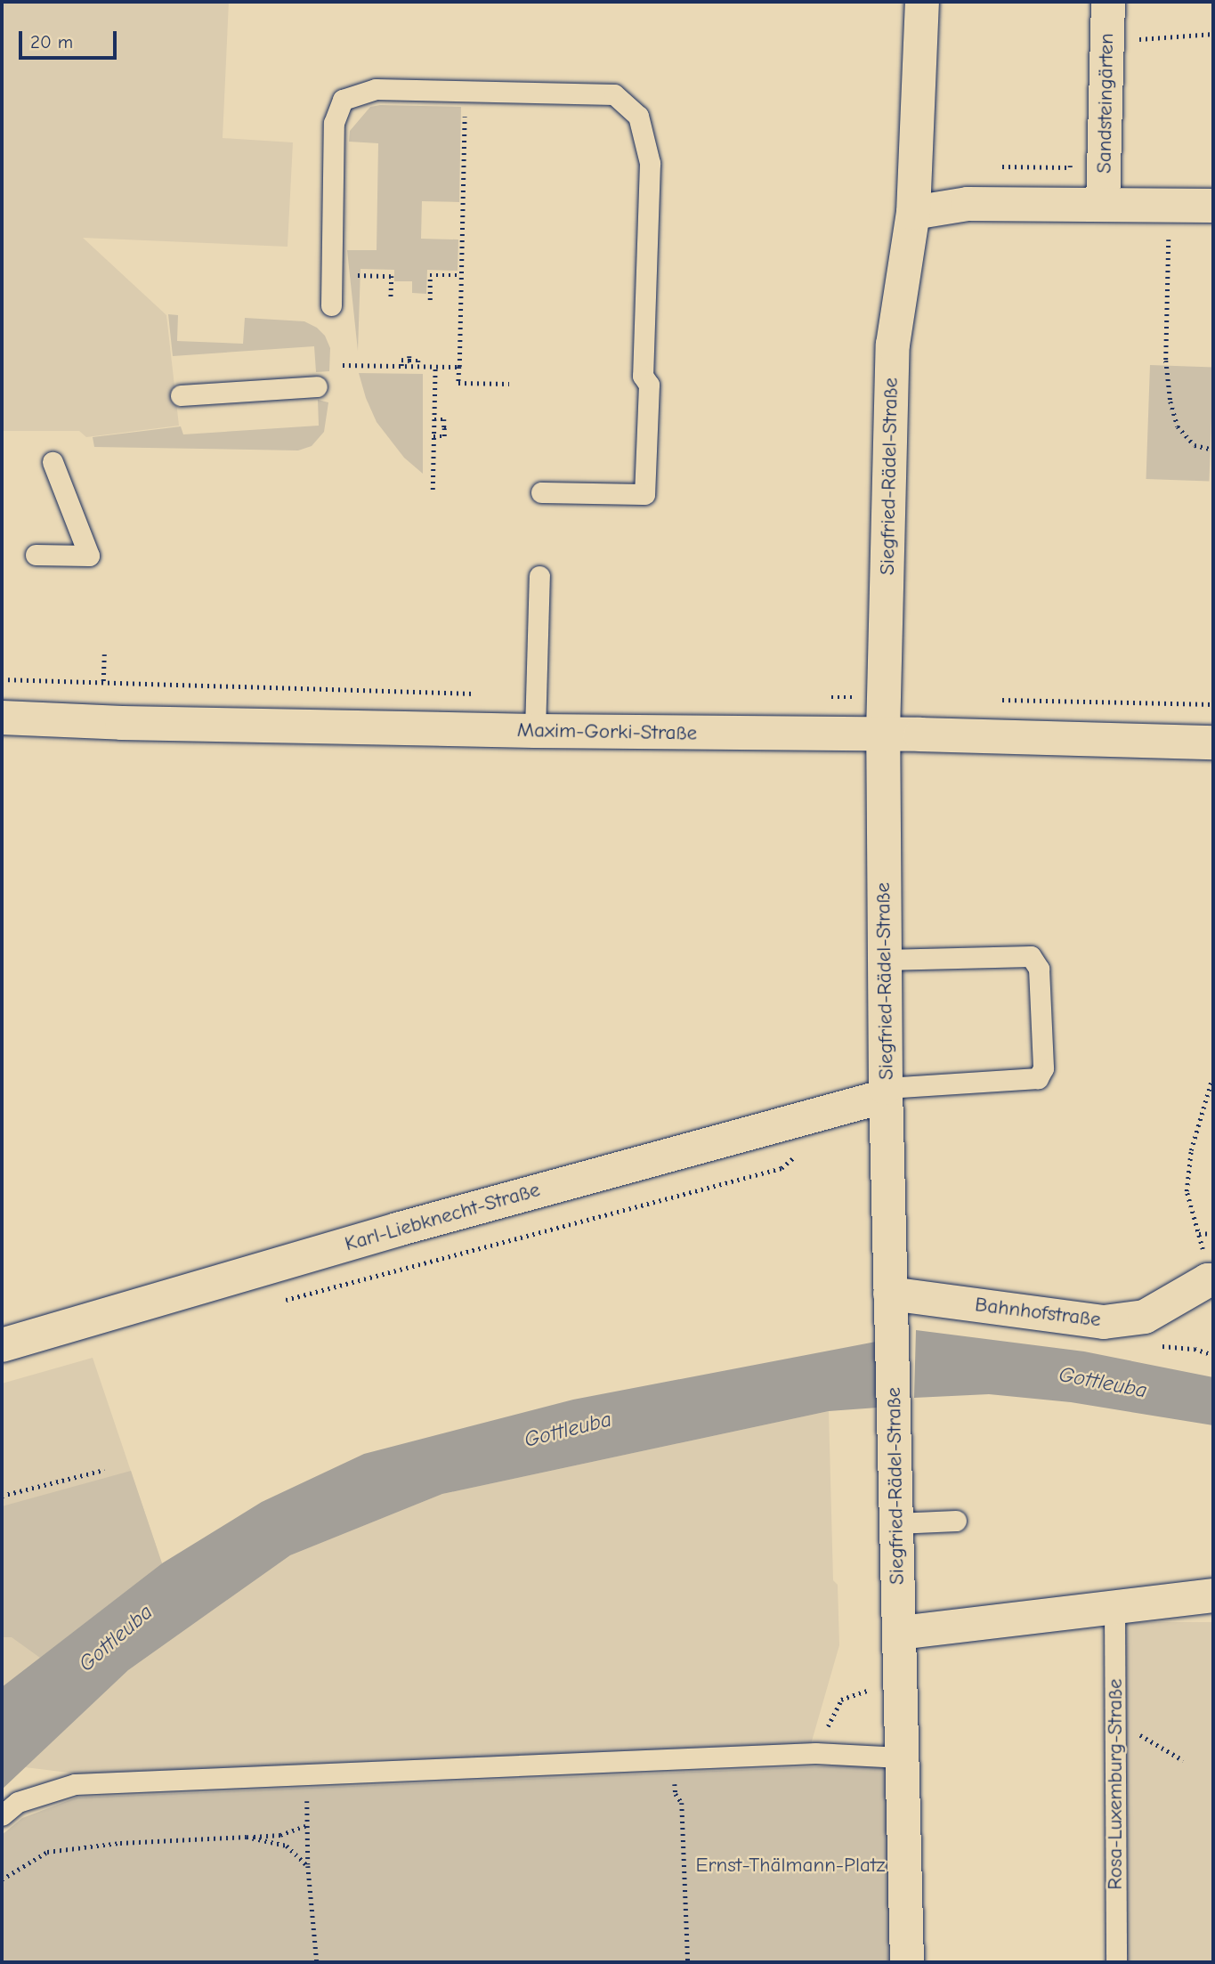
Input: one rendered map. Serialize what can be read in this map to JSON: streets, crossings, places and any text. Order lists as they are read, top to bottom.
{
  "streets": {
    "street": [
      "Sandsteingärten",
      "Siegfried-Rädel-Straße",
      "Maxim-Gorki-Straße",
      "Karl-Liebknecht-Straße",
      "Bahnhofstraße"
    ],
    "lane": ["Rosa-Luxemburg-Straße"]
  },
  "crossings": [
    ["Siegfried-Rädel-Straße", "Maxim-Gorki-Straße"],
    ["Siegfried-Rädel-Straße", "Karl-Liebknecht-Straße"],
    ["Siegfried-Rädel-Straße", "Bahnhofstraße"]
  ],
  "water": ["Gottleuba"],
  "parks": ["Ernst-Thälmann-Platz"],
  "scale_bar": "20 m"
}
